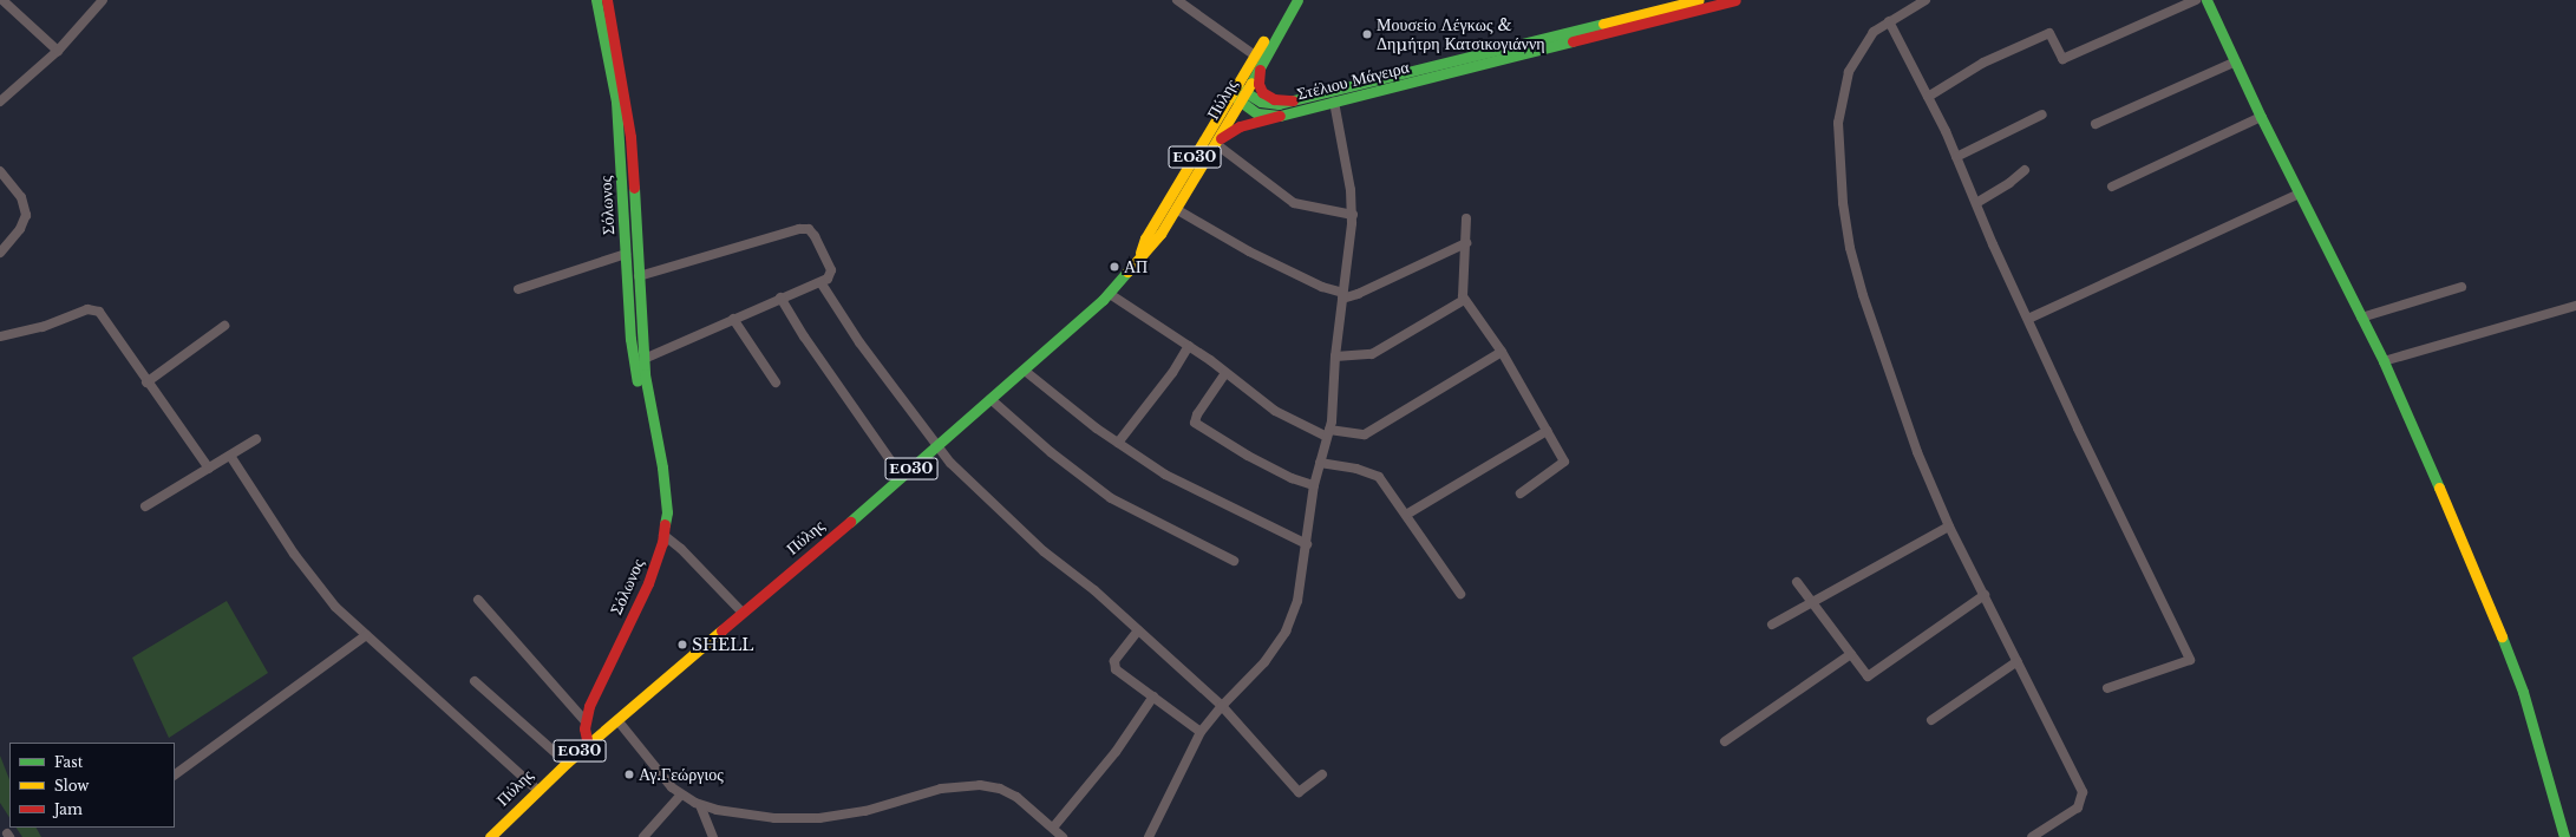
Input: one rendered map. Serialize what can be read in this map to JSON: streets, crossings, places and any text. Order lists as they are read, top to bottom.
{
  "streets": {
    "main road": [
      "Στέλιου Μάγειρα",
      "Πύλης",
      "ΕΟ30",
      "Σόλωνος"
    ]
  },
  "crossings": [
    ["Στέλιου Μάγειρα", "Πύλης"]
  ],
  "places": [
    "Μουσείο Λέγκως & Δημήτρη Κατσικογιάννη",
    "ΑΠ",
    "SHELL",
    "Αγ.Γεώργιος"
  ],
  "legend": ["Fast", "Slow", "Jam"]
}
